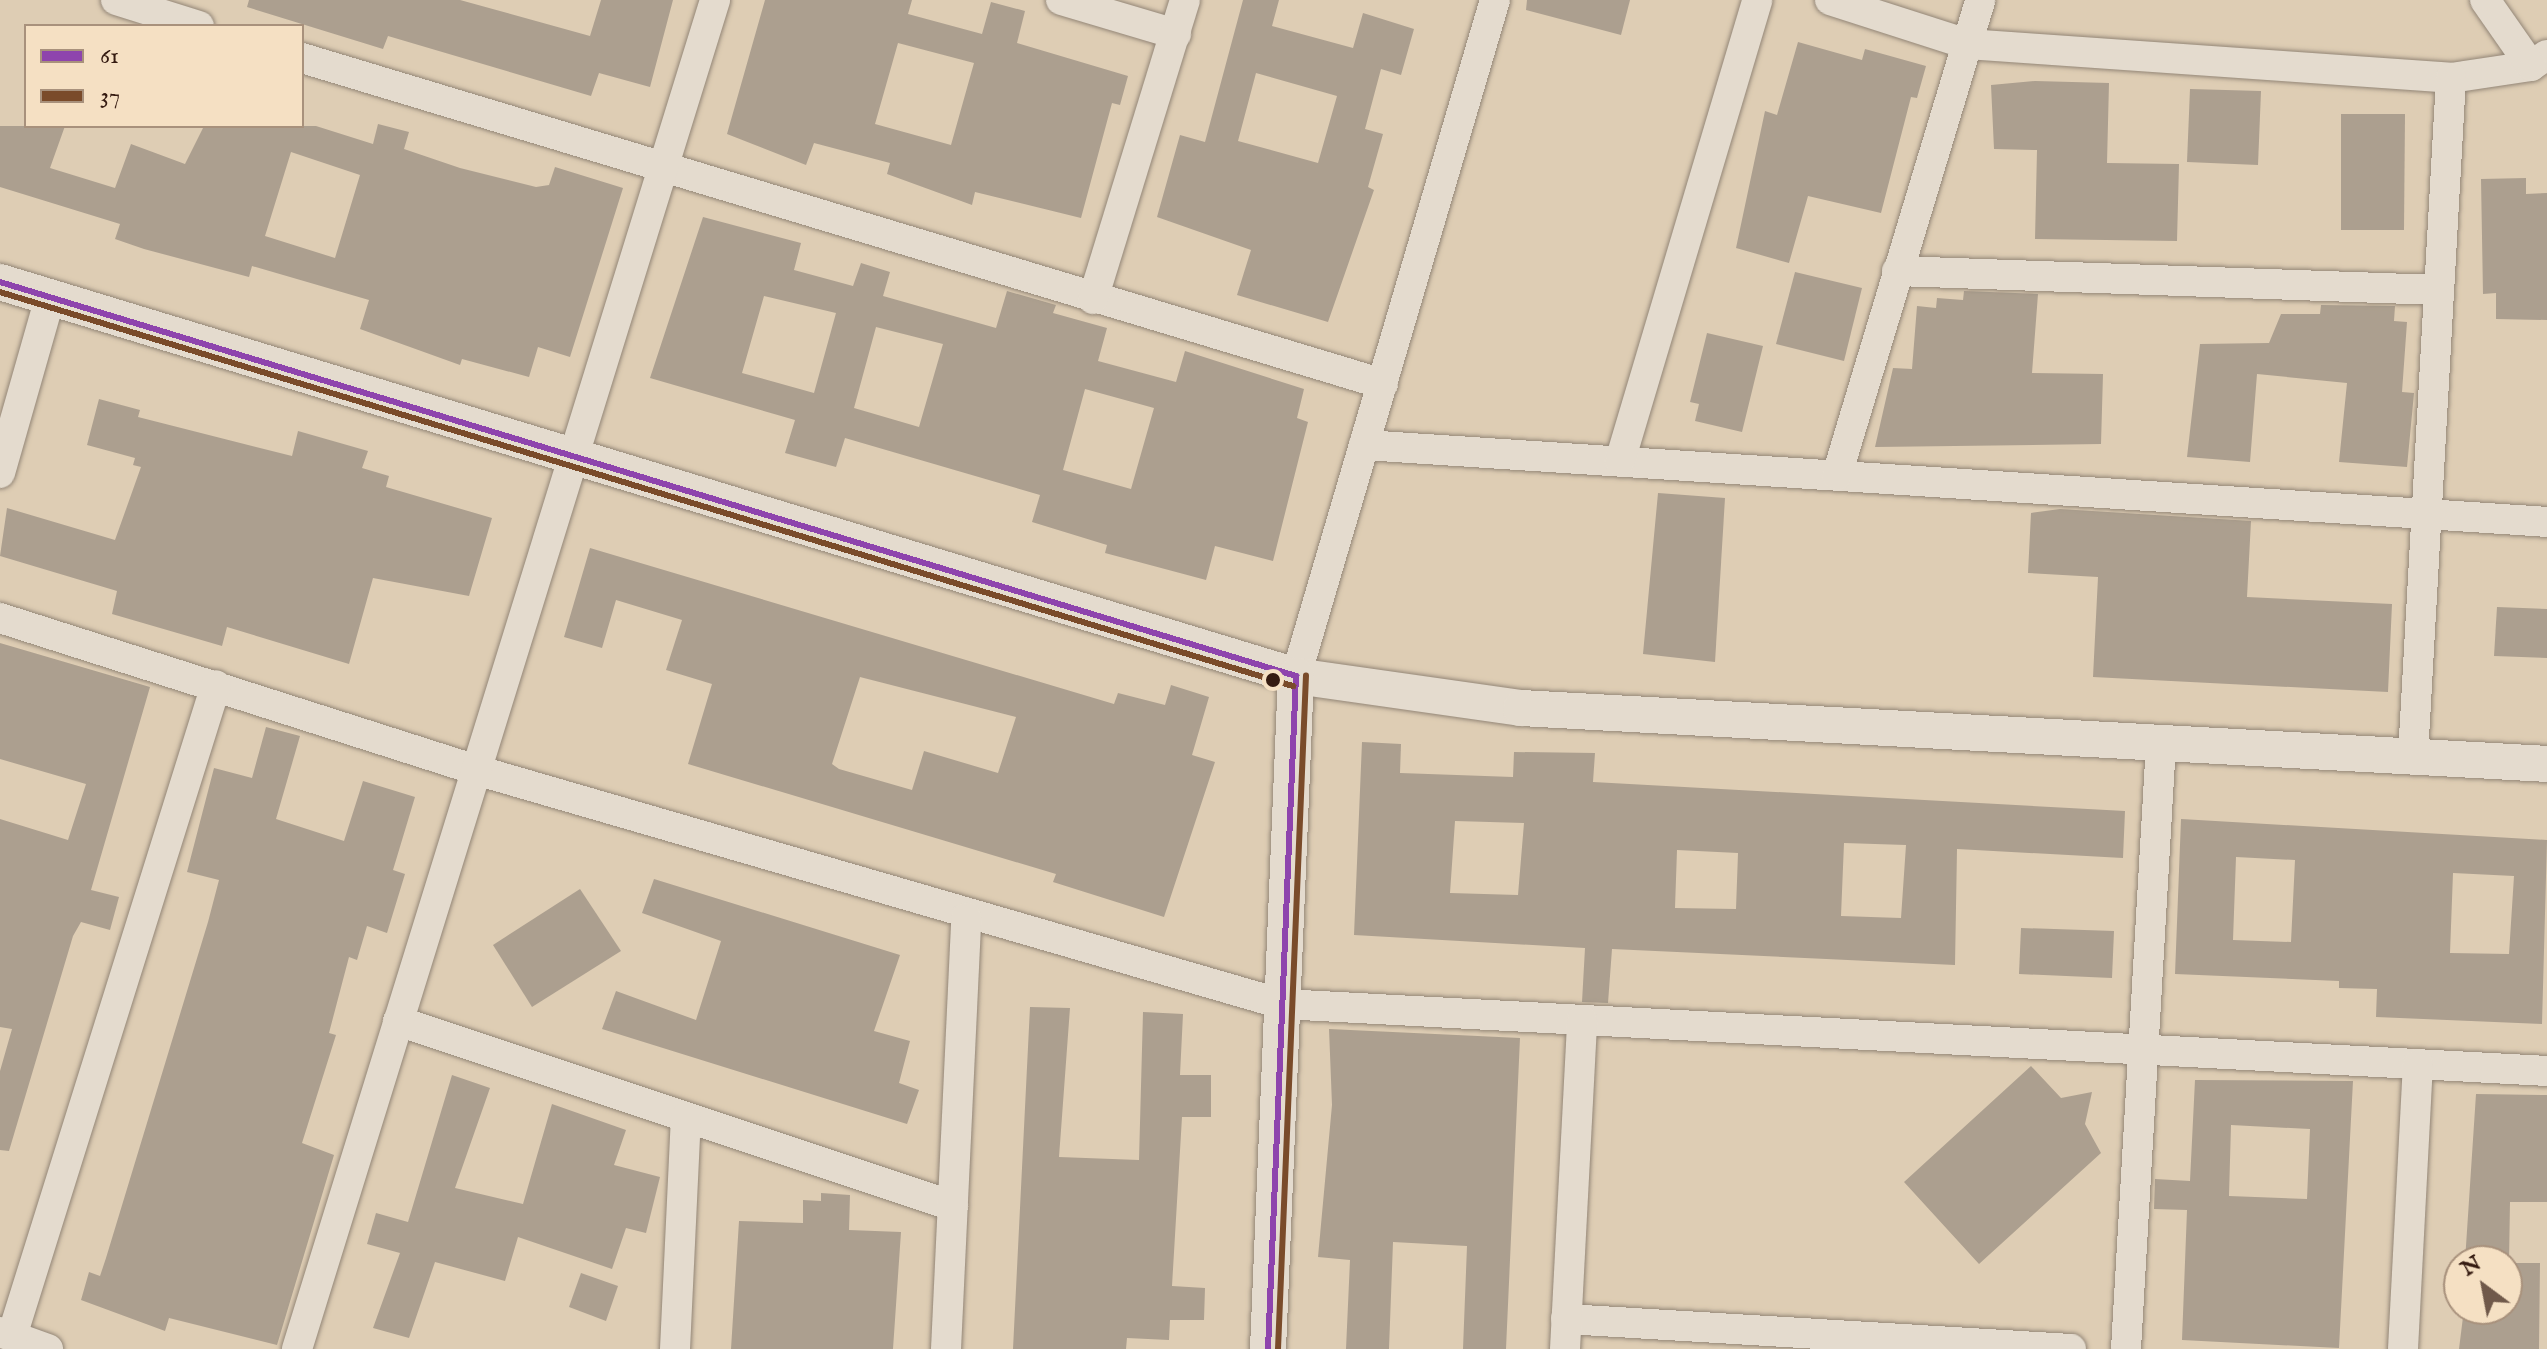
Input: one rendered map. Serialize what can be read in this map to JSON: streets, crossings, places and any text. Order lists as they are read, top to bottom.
{
  "lines": ["transit line 61", "transit line 37"],
  "legend": ["61", "37"],
  "north": "top left"
}
